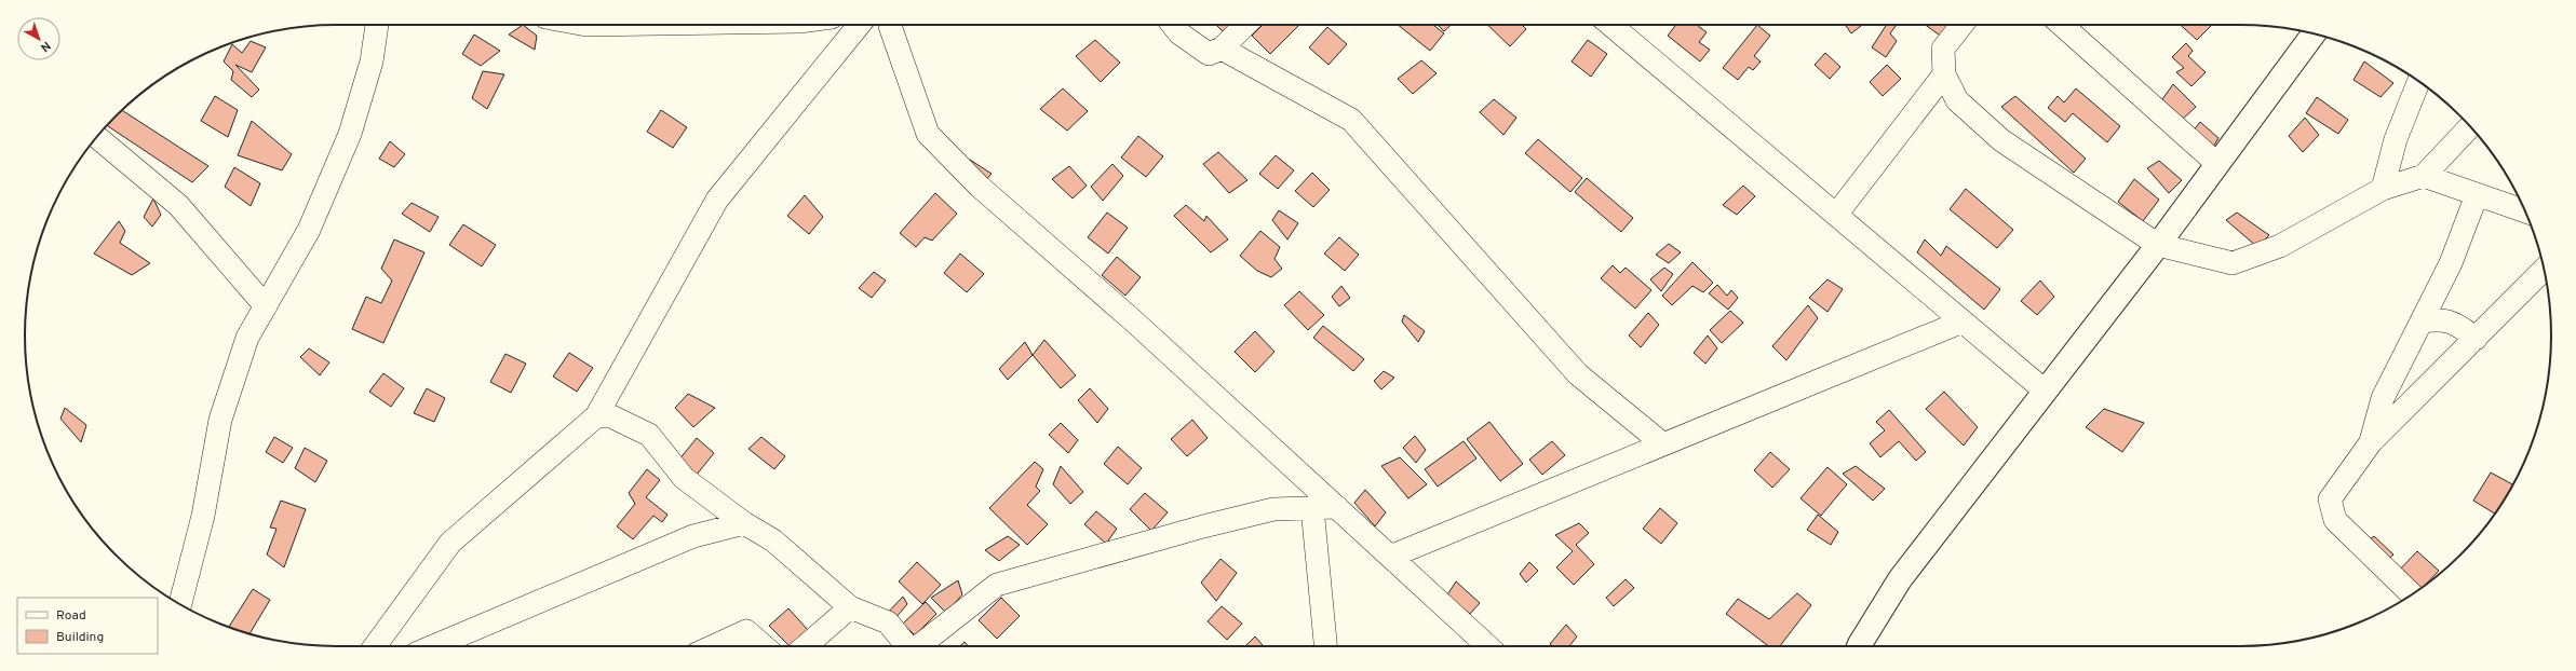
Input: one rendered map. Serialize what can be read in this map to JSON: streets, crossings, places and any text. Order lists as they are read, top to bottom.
{
  "legend": ["Road", "Building"],
  "north": "bottom right"
}
